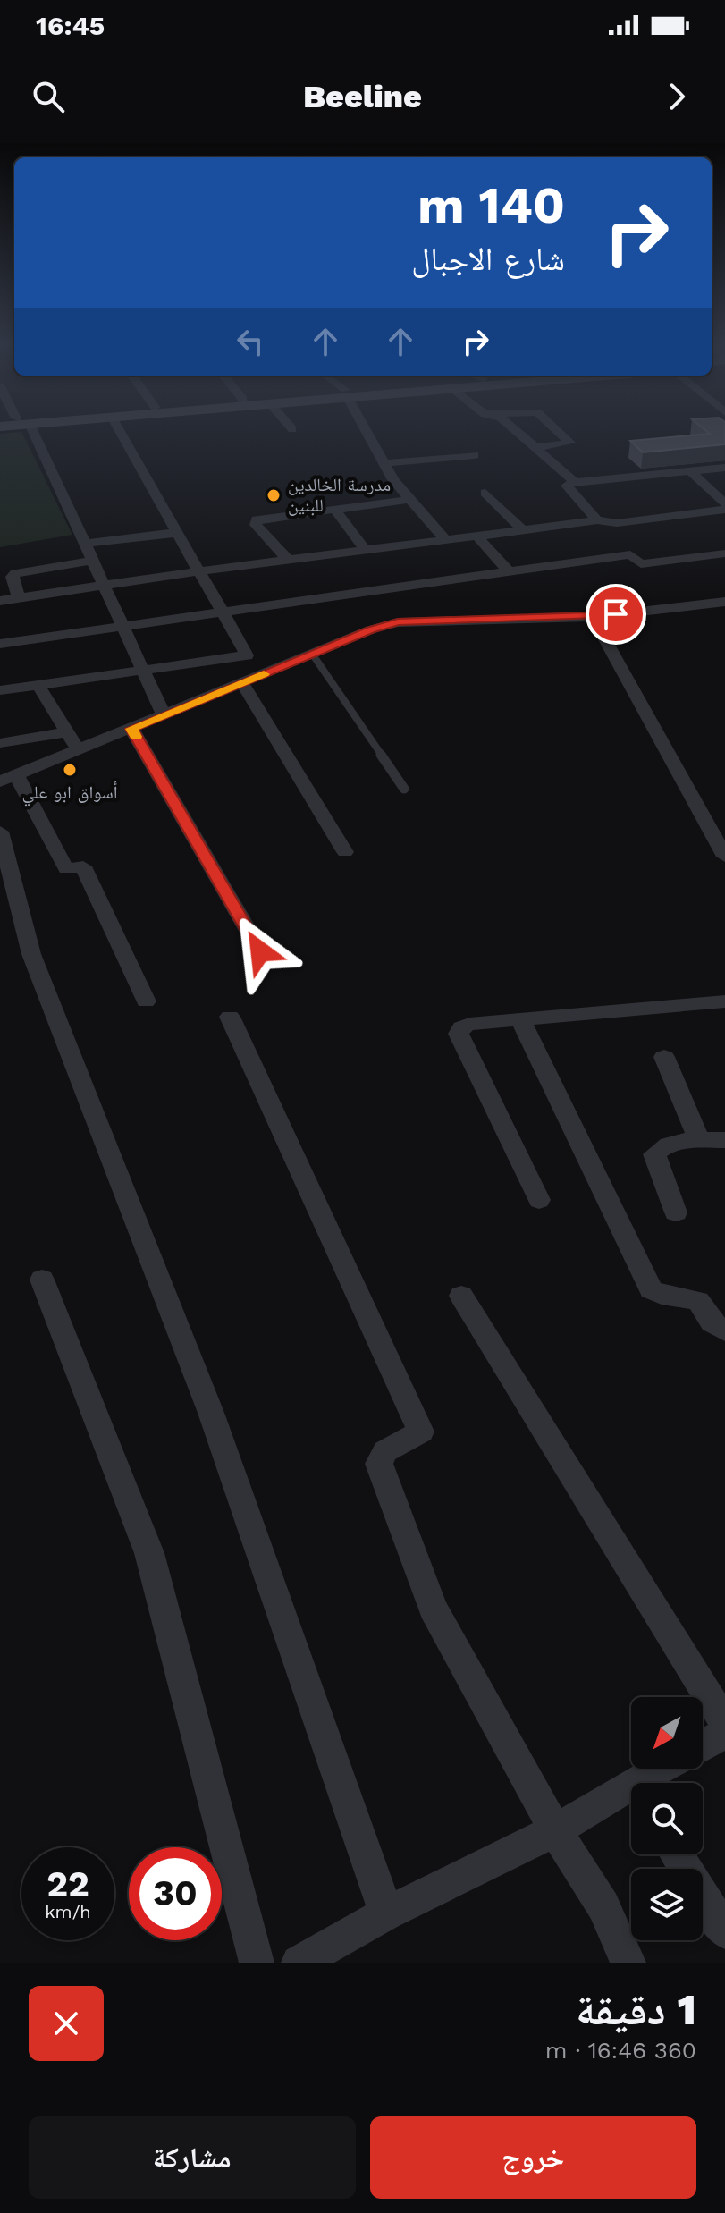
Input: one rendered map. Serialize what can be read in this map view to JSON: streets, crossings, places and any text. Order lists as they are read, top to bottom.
{
  "places": ["مدرسة الخالدين للبنين", "أسواق ابو علي"],
  "north": "bottom left",
  "page": {
    "status": "16:45",
    "header": "Beeline",
    "turn": ["140 m", "شارع الاجبال"],
    "speed": "22 km/h",
    "limit": "30",
    "heading": ["1 دقيقة", "360 m · 16:46"],
    "buttons": ["خروج", "مشاركة"]
  }
}
